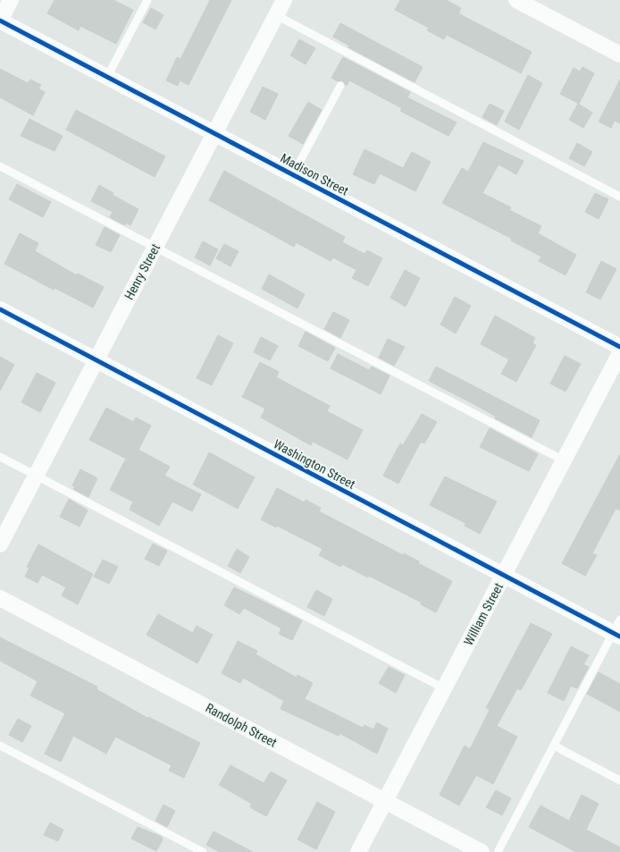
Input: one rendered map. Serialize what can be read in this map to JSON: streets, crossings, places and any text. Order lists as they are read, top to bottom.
{
  "streets": {
    "street": [
      "Madison Street",
      "Henry Street",
      "Washington Street",
      "William Street",
      "Randolph Street"
    ]
  },
  "crossings": [
    ["Madison Street", "Henry Street"],
    ["Henry Street", "Washington Street"],
    ["Washington Street", "William Street"],
    ["William Street", "Randolph Street"]
  ]
}
